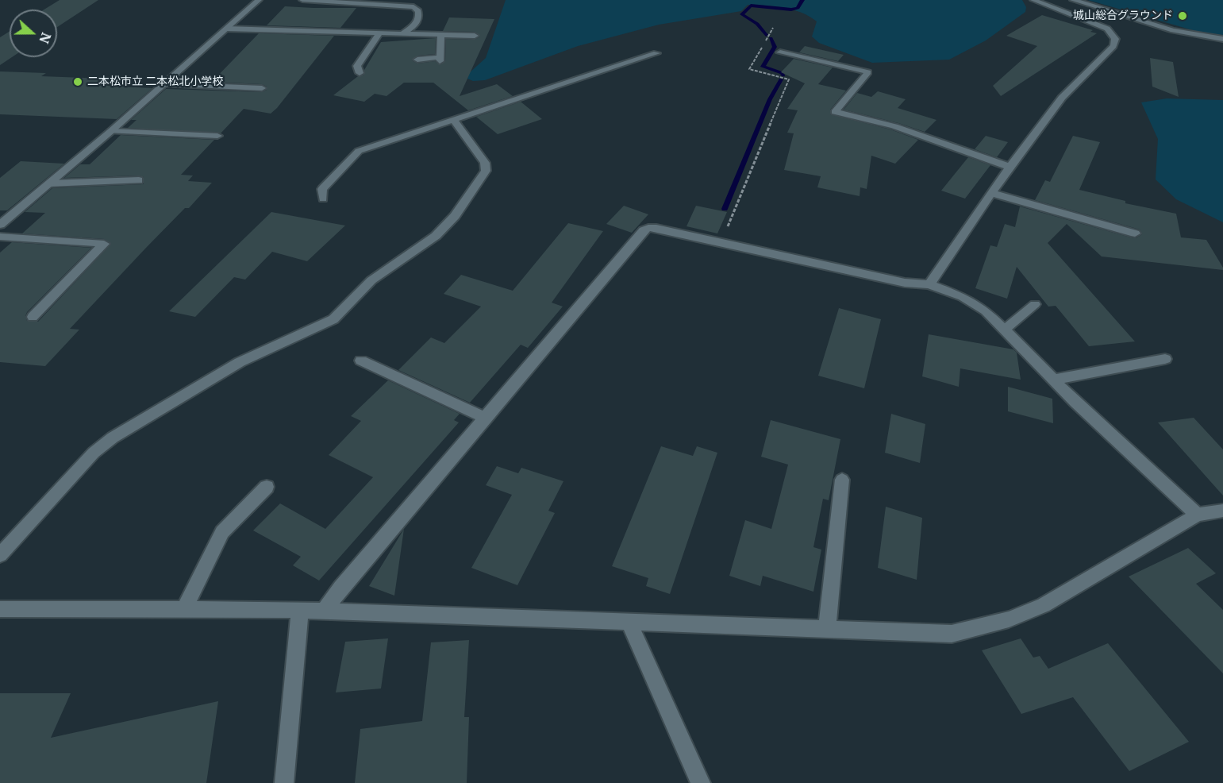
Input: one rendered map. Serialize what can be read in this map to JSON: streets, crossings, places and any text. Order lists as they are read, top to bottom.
{
  "places": ["城山総合グラウンド", "二本松市立 二本松北小学校"],
  "north": "right"
}
